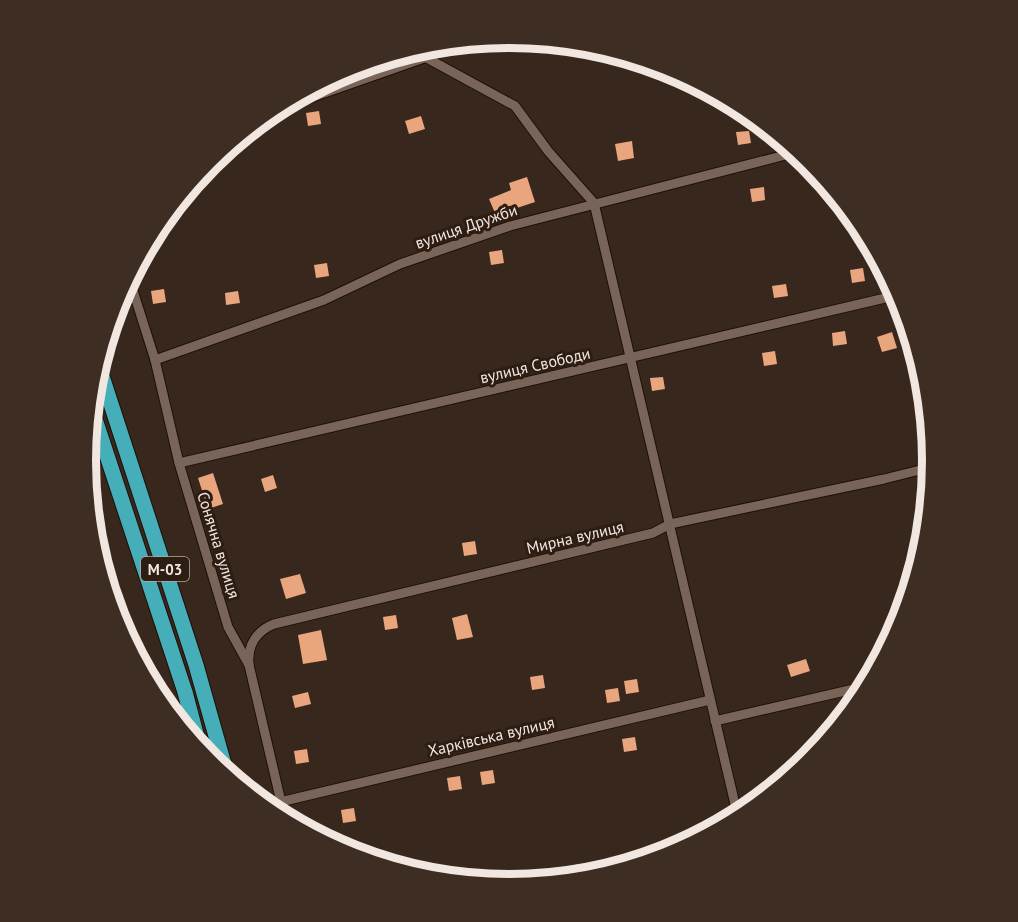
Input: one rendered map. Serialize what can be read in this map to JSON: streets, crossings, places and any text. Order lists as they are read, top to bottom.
{
  "streets": {
    "highway": ["М-03"],
    "street": [
      "вулиця Дружби",
      "вулиця Свободи",
      "Мирна вулиця",
      "Сонячна вулиця",
      "Харківська вулиця"
    ]
  },
  "crossings": [
    ["вулиця Дружби", "Сонячна вулиця"],
    ["вулиця Свободи", "Сонячна вулиця"],
    ["Мирна вулиця", "Сонячна вулиця"],
    ["Сонячна вулиця", "Харківська вулиця"]
  ]
}
